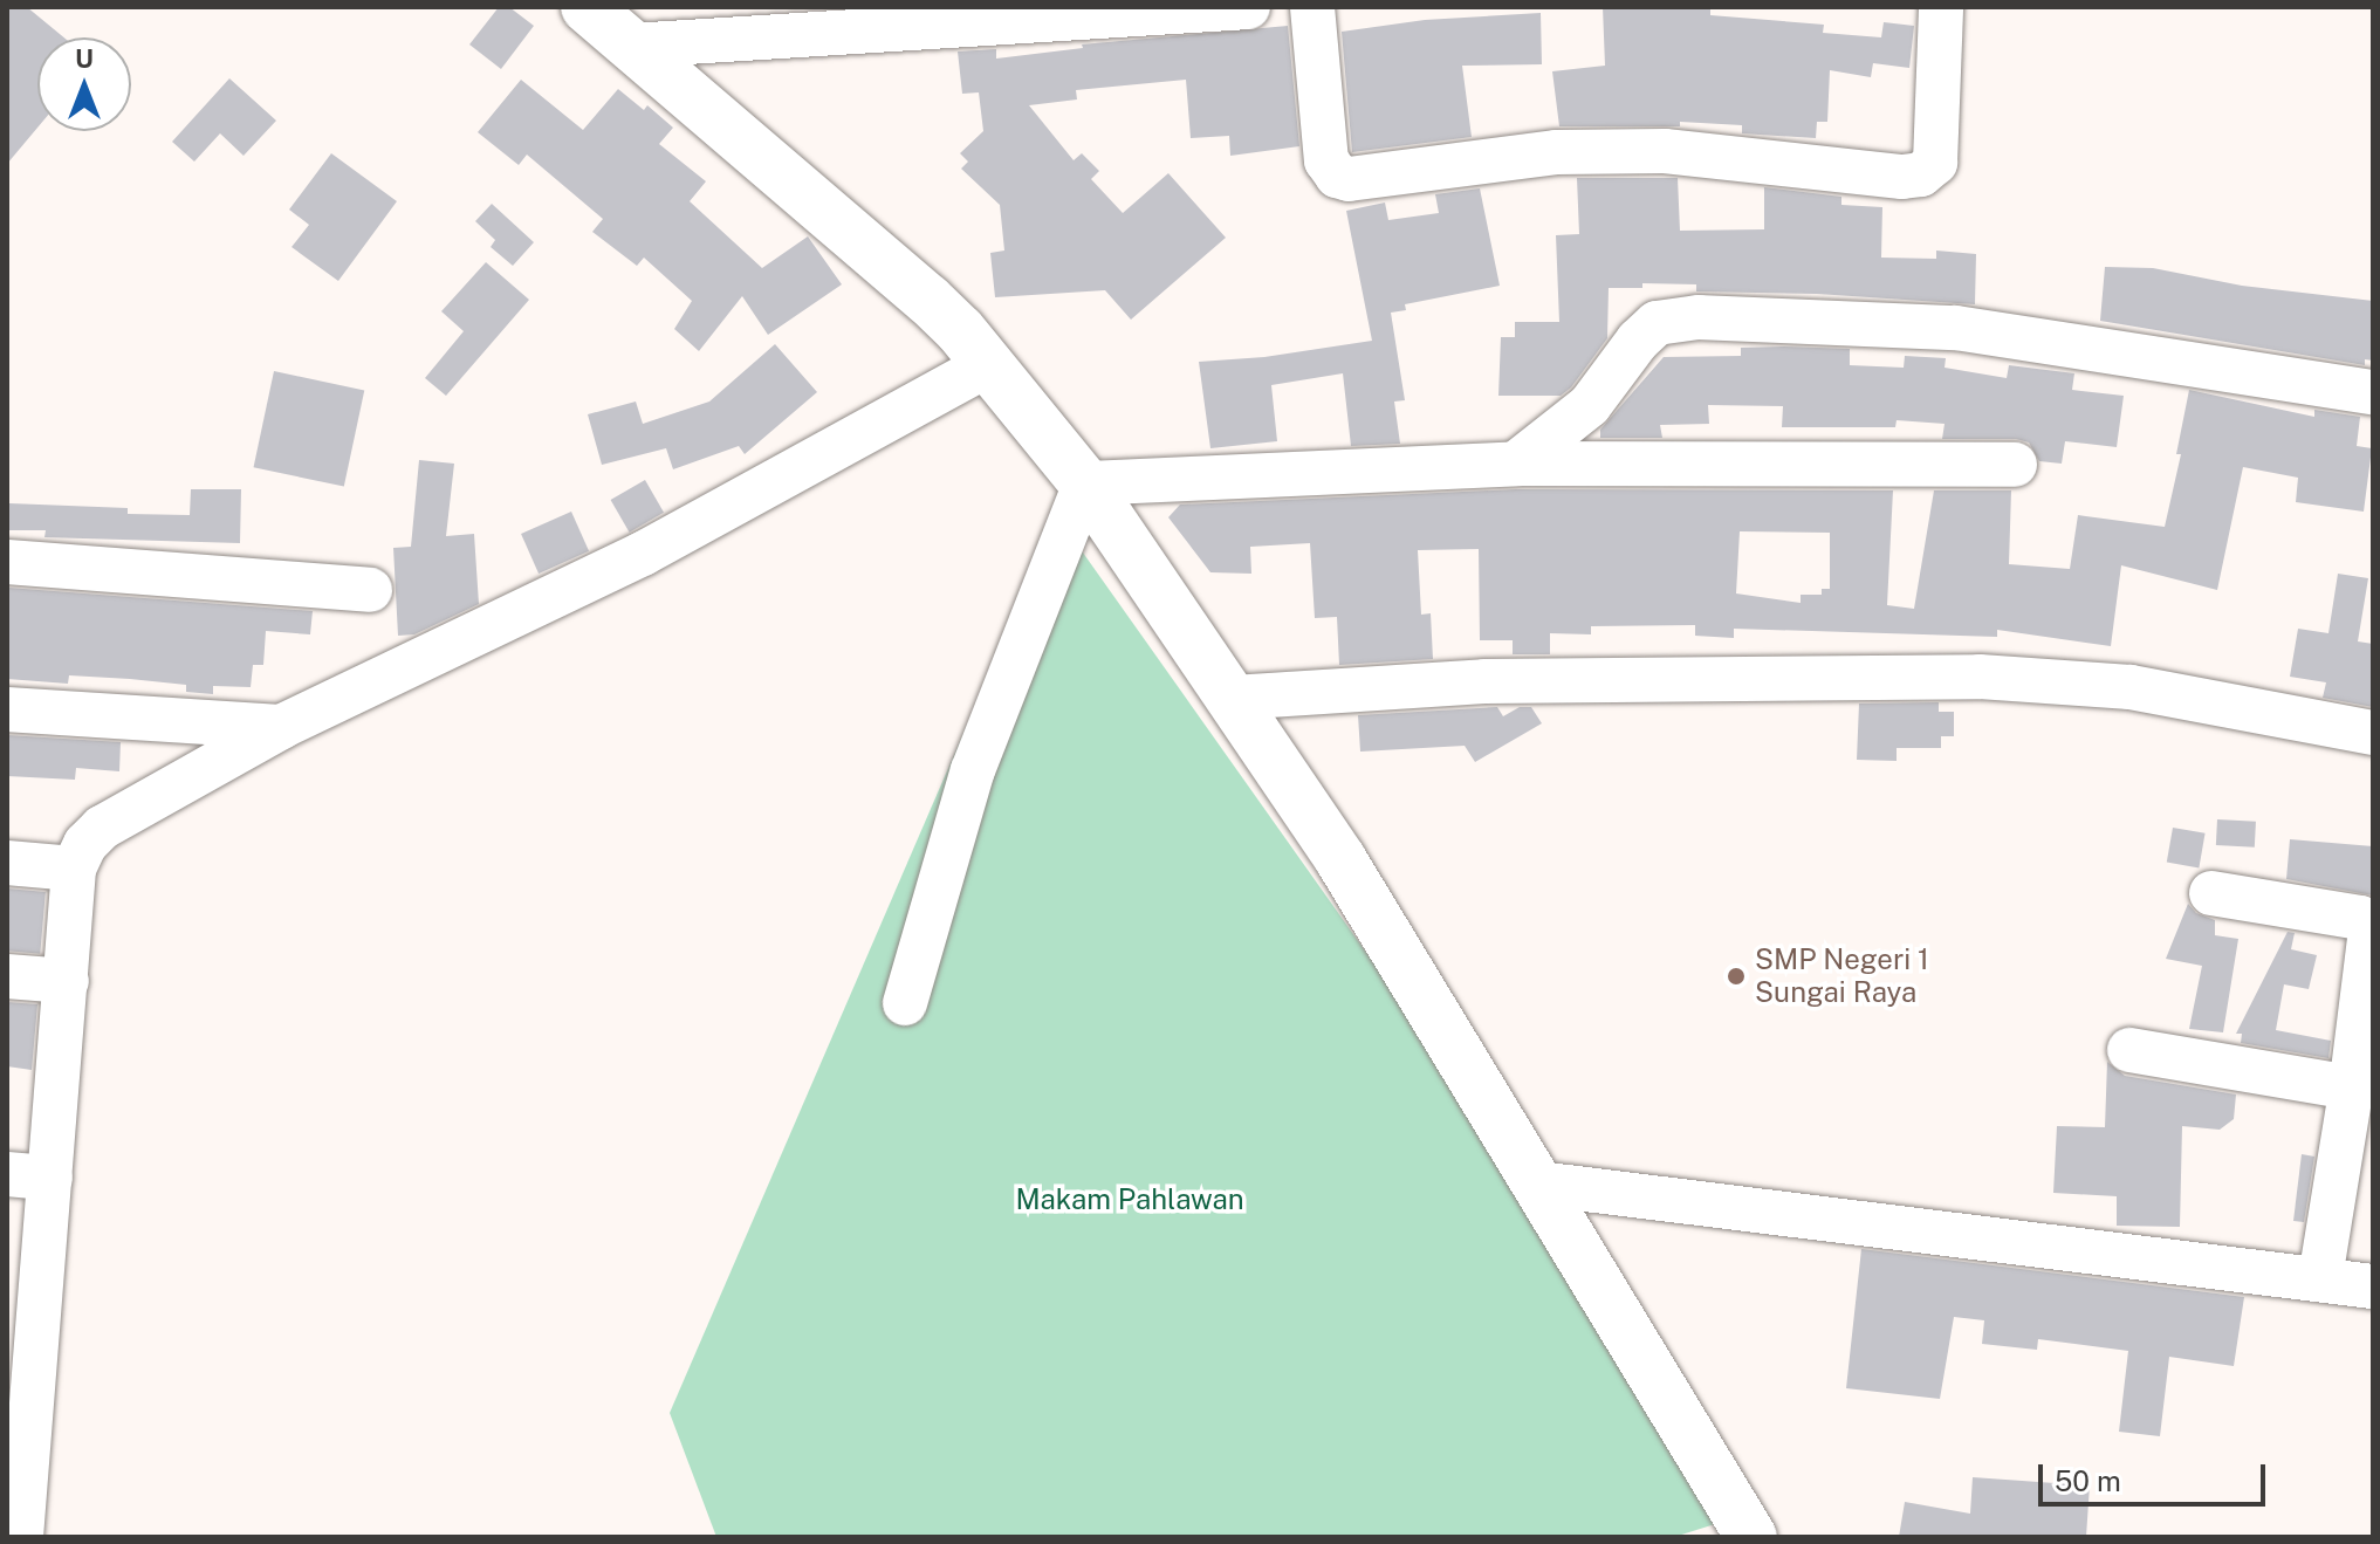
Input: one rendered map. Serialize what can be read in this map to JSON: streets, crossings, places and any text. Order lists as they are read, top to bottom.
{
  "parks": ["Makam Pahlawan"],
  "places": ["SMP Negeri 1 Sungai Raya"],
  "scale_bar": "50 m",
  "north": "top"
}
